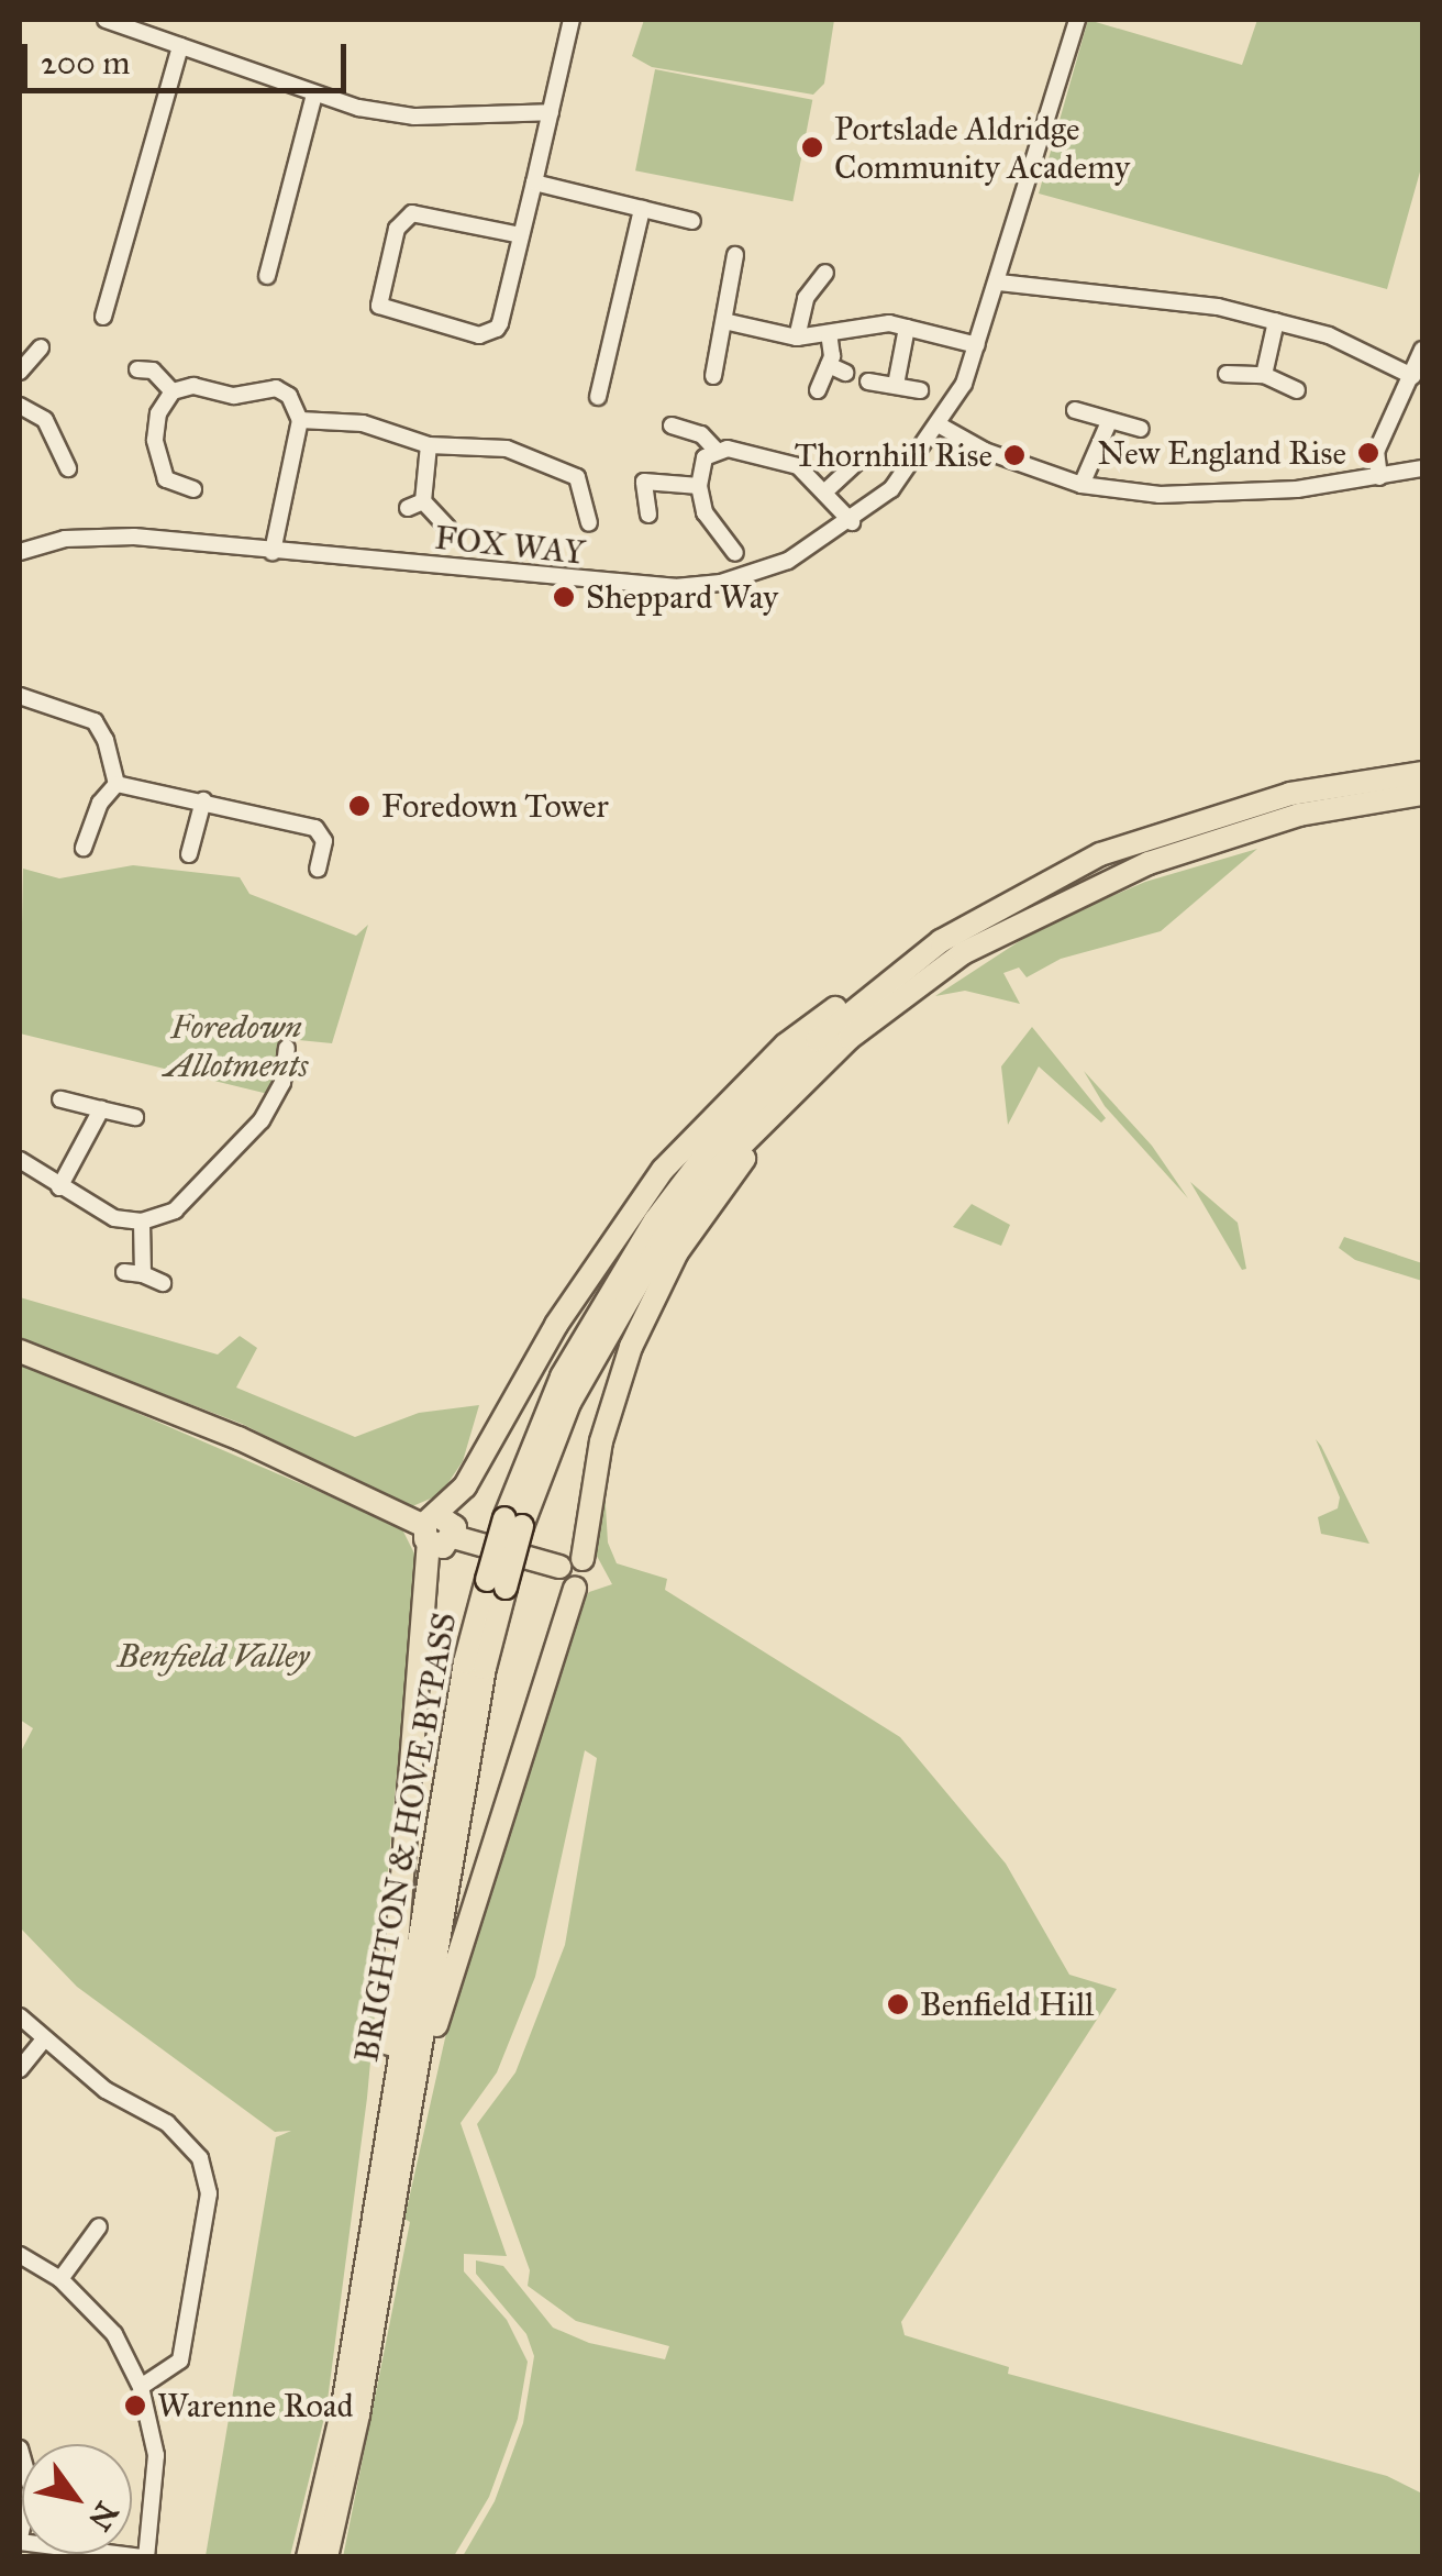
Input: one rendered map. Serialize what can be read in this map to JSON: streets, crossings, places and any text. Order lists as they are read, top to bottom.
{
  "streets": {
    "highway": ["BRIGHTON & HOVE BYPASS"],
    "street": ["FOX WAY"]
  },
  "parks": ["Foredown Allotments", "Benfield Valley"],
  "places": [
    "Portslade Aldridge Community Academy",
    "New England Rise",
    "Thornhill Rise",
    "Sheppard Way",
    "Foredown Tower",
    "Benfield Hill",
    "Warenne Road"
  ],
  "scale_bar": "200 m",
  "north": "bottom right"
}
